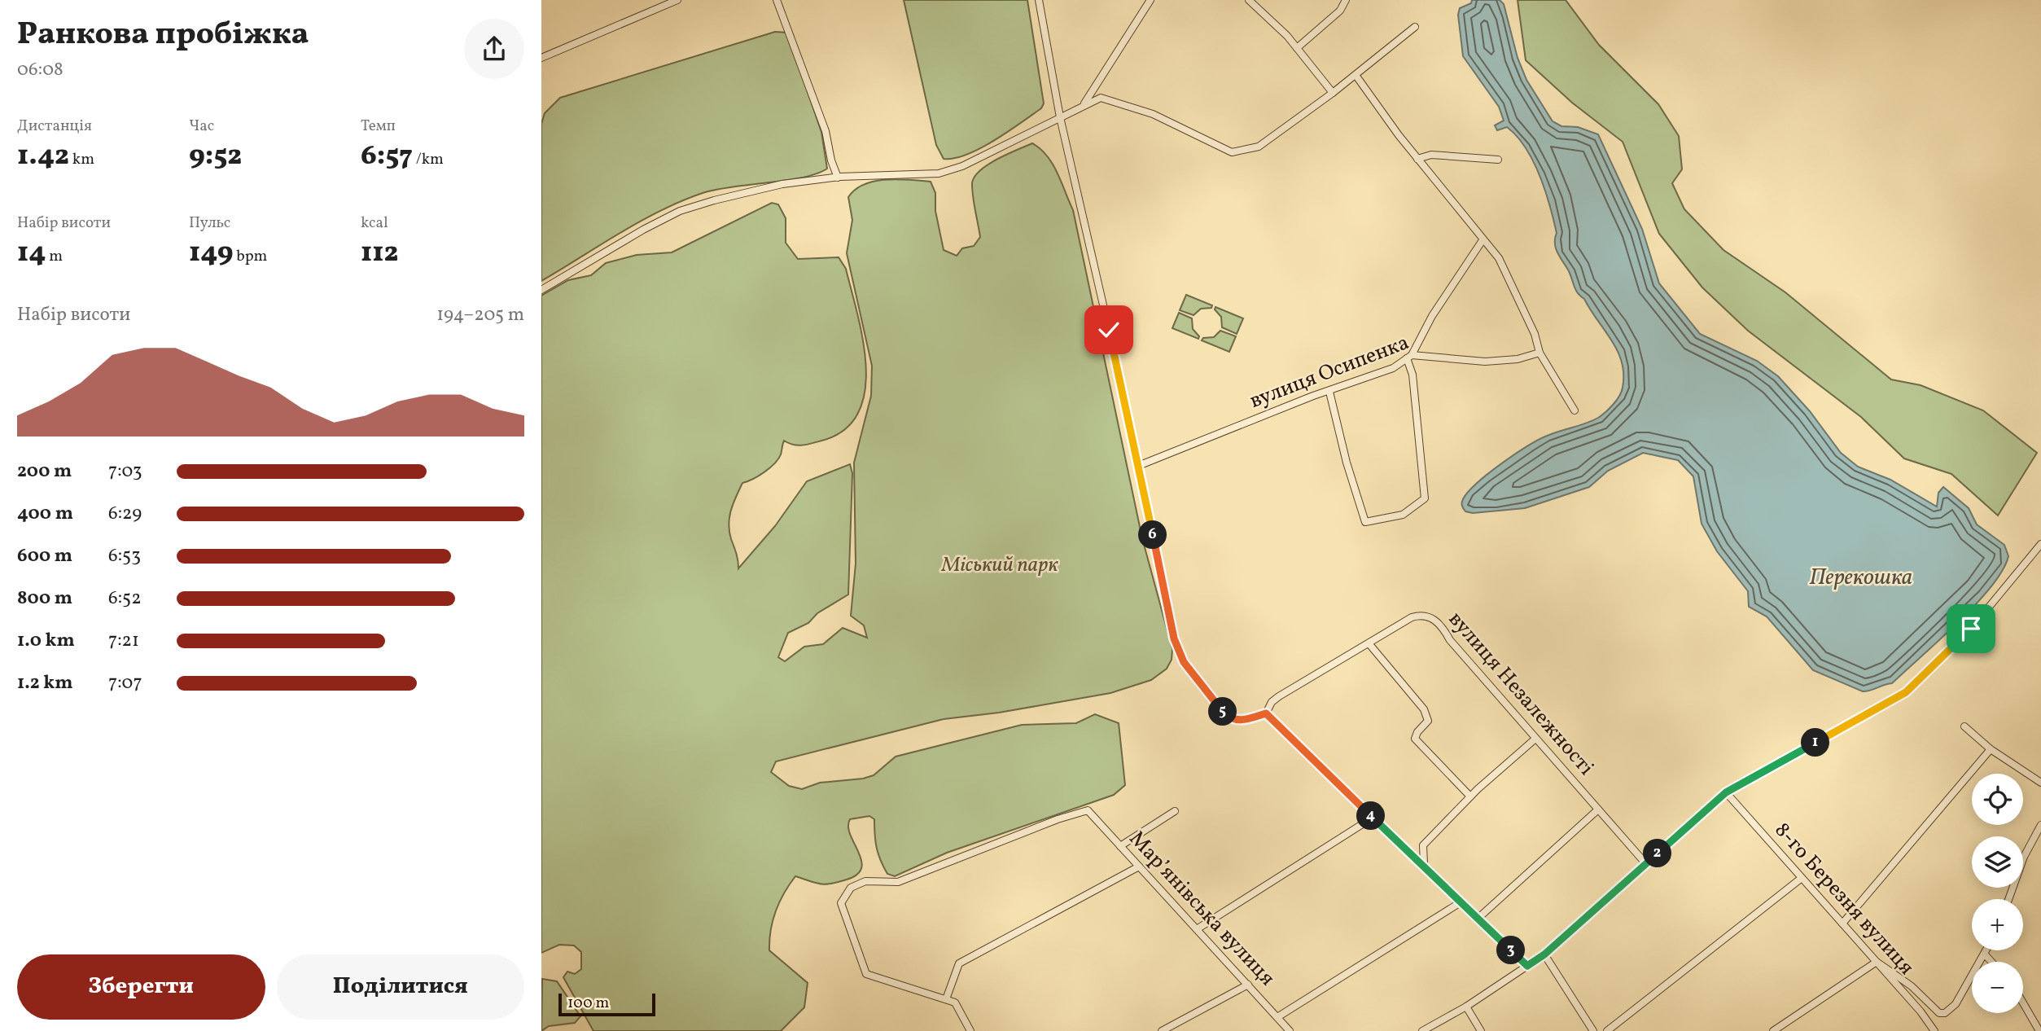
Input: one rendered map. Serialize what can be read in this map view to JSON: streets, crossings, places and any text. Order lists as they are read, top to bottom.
{
  "streets": {
    "street": [
      "вулиця Осипенка",
      "вулиця Незалежності",
      "8-го Березня вулиця",
      "Мар’янівська вулиця"
    ]
  },
  "water": ["Перекошка"],
  "parks": ["Міський парк"],
  "scale_bar": "100 m",
  "page": {
    "heading": ["Ранкова пробіжка", "06:08"],
    "stats": [
      ["Дистанція", "1.42 km"],
      ["Час", "9:52"],
      ["Темп", "6:57 /km"],
      ["Набір висоти", "14 m"],
      ["Пульс", "149 bpm"],
      ["kcal", "112"]
    ],
    "chart": ["Набір висоти", "194–205 m"],
    "list": [
      {
        "name": "200 m",
        "note": "7:03"
      },
      {
        "name": "400 m",
        "note": "6:29"
      },
      {
        "name": "600 m",
        "note": "6:53"
      },
      {
        "name": "800 m",
        "note": "6:52"
      },
      {
        "name": "1.0 km",
        "note": "7:21"
      },
      {
        "name": "1.2 km",
        "note": "7:07"
      }
    ],
    "pins": [
      "6",
      "5",
      "1",
      "4",
      "2",
      "3"
    ],
    "map_buttons": ["+", "−"],
    "buttons": ["Зберегти", "Поділитися"],
    "scale": "100 m"
  }
}
